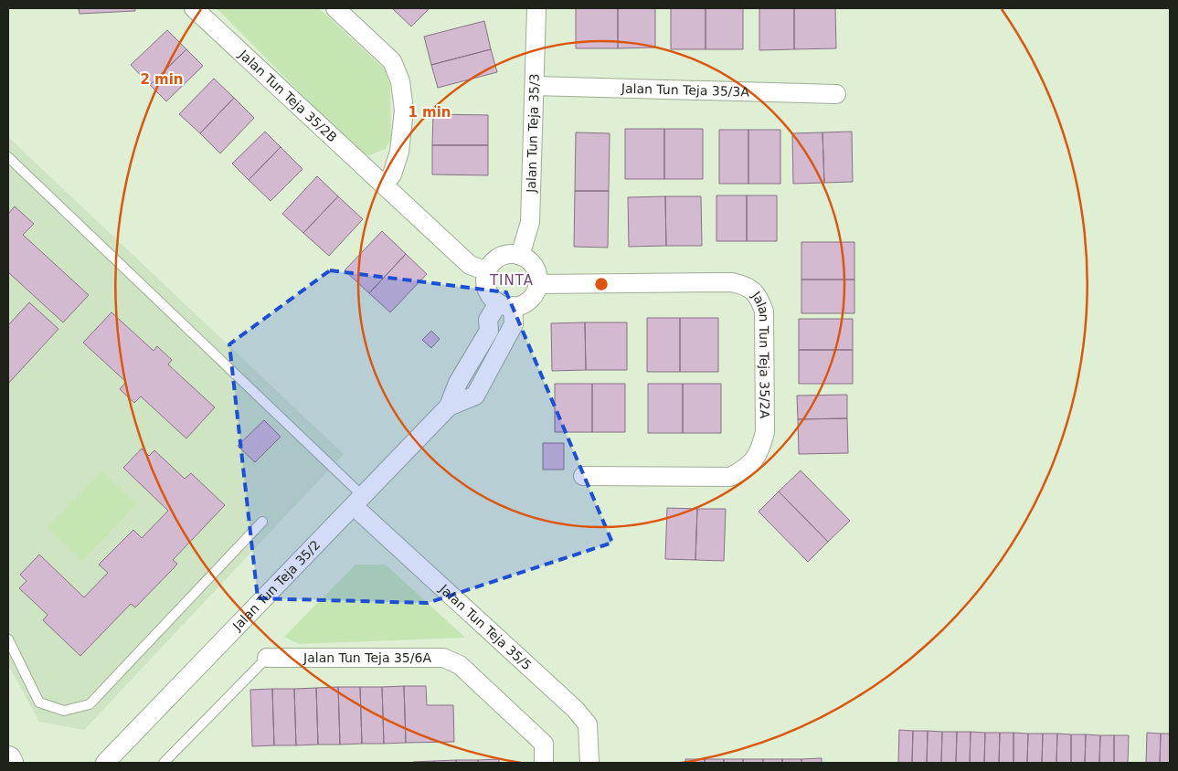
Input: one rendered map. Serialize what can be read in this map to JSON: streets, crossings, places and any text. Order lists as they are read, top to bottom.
{
  "streets": {
    "street": [
      "Jalan Tun Teja 35/3A",
      "Jalan Tun Teja 35/2B",
      "Jalan Tun Teja 35/3",
      "Jalan Tun Teja 35/2A",
      "Jalan Tun Teja 35/2",
      "Jalan Tun Teja 35/5",
      "Jalan Tun Teja 35/6A"
    ]
  },
  "crossings": [
    ["Jalan Tun Teja 35/3A", "Jalan Tun Teja 35/3"],
    ["Jalan Tun Teja 35/2B", "Jalan Tun Teja 35/3"],
    ["Jalan Tun Teja 35/2B", "Jalan Tun Teja 35/2A"],
    ["Jalan Tun Teja 35/2B", "Jalan Tun Teja 35/2"],
    ["Jalan Tun Teja 35/3", "Jalan Tun Teja 35/2A"],
    ["Jalan Tun Teja 35/3", "Jalan Tun Teja 35/2"],
    ["Jalan Tun Teja 35/2A", "Jalan Tun Teja 35/2"],
    ["Jalan Tun Teja 35/2", "Jalan Tun Teja 35/5"]
  ],
  "districts": ["TINTA"],
  "rings": ["2 min", "1 min"]
}
